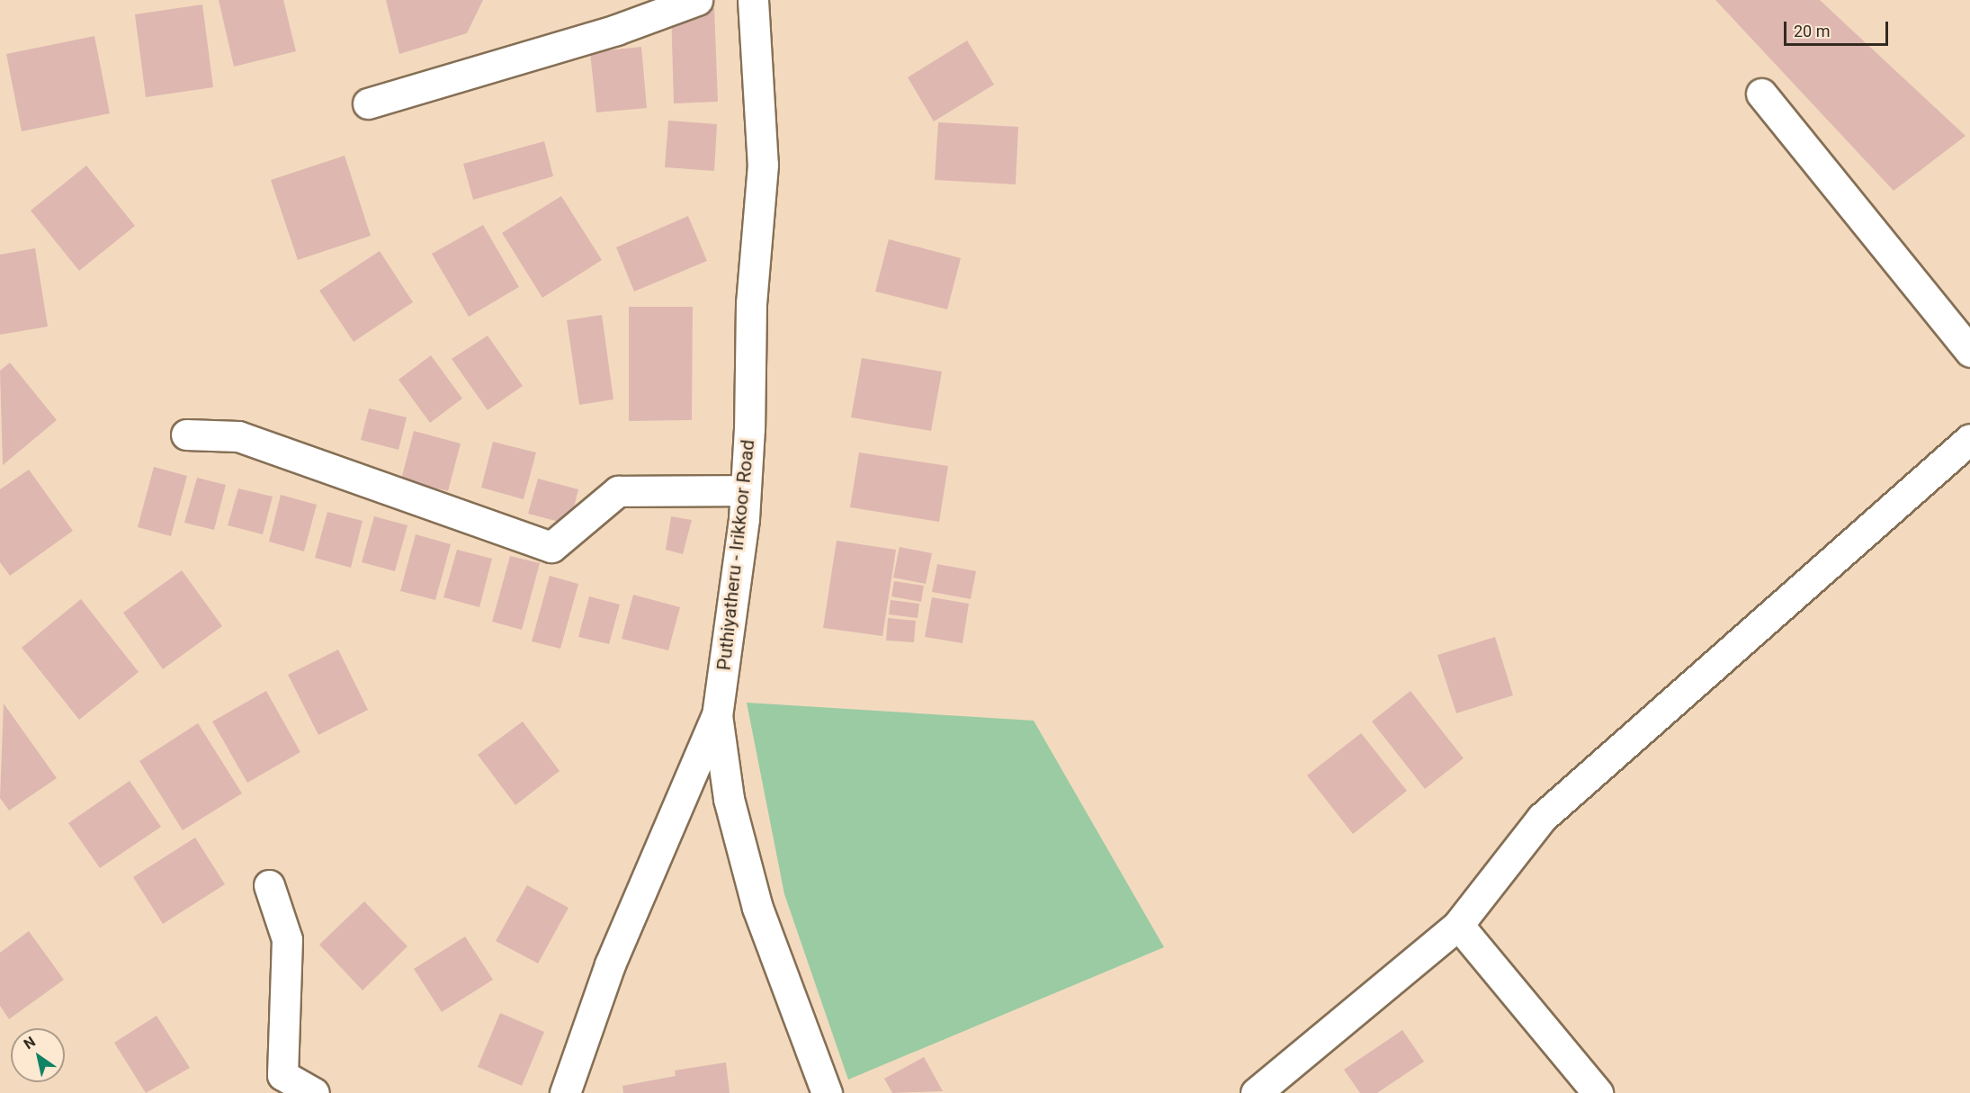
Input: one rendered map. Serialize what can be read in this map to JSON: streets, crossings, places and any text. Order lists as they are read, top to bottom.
{
  "streets": {
    "street": ["Puthiyatheru - Irikkoor Road"]
  },
  "scale_bar": "20 m",
  "north": "top left"
}
